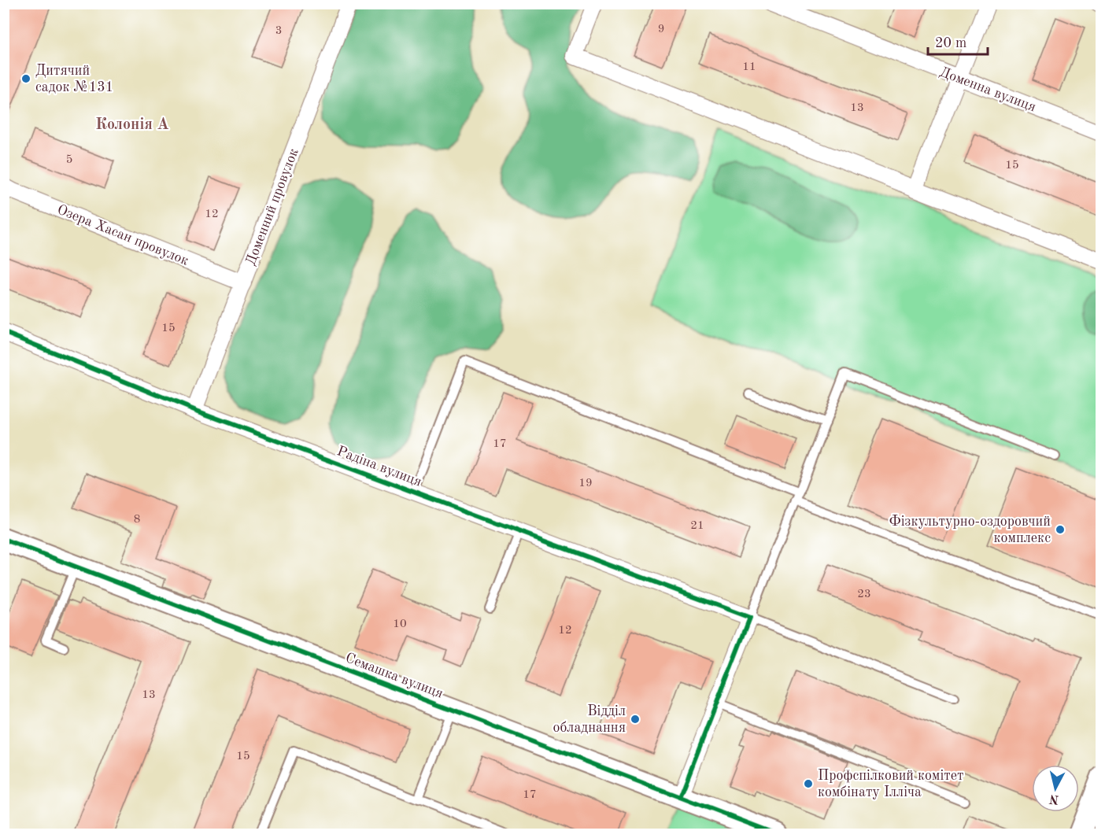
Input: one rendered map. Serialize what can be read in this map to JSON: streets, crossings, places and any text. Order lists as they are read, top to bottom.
{
  "streets": {
    "street": [
      "Доменна вулиця",
      "Доменний провулок",
      "Озера Хасан провулок",
      "Радіна вулиця",
      "Семашка вулиця"
    ]
  },
  "crossings": [
    ["Доменний провулок", "Озера Хасан провулок"],
    ["Доменний провулок", "Радіна вулиця"]
  ],
  "districts": ["Колонія А"],
  "places": [
    "Дитячий садок №131",
    "Фізкультурно-оздоровчий комплекс",
    "Відділ обладнання",
    "Профспілковий комітет комбінату Ілліча"
  ],
  "house_numbers": [
    "9",
    "3",
    "11",
    "13",
    "5",
    "15",
    "12",
    "15",
    "17",
    "19",
    "8",
    "21",
    "23",
    "10",
    "12",
    "13",
    "15",
    "17"
  ],
  "scale_bar": "20 m",
  "north": "bottom"
}
